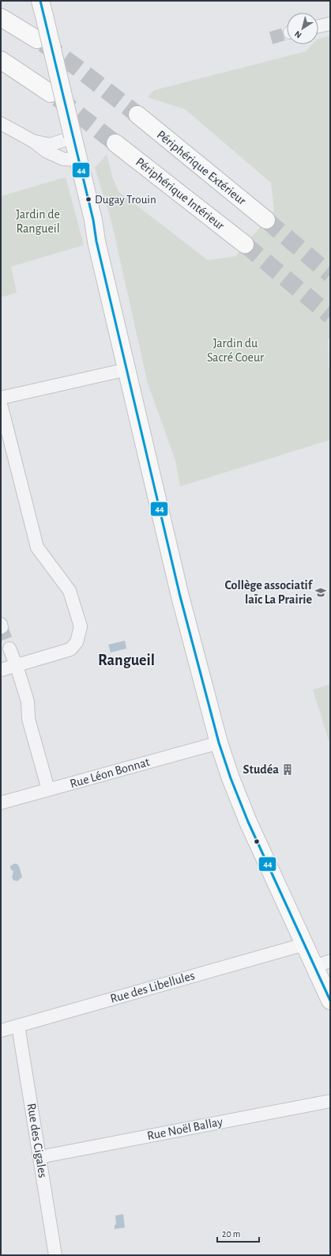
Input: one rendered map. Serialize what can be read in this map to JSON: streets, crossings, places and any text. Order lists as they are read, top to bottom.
{
  "streets": {
    "main road": ["Périphérique Extérieur", "Périphérique Intérieur"],
    "street": [
      "Rue Léon Bonnat",
      "Rue des Libellules",
      "Rue Noël Ballay",
      "Rue des Cigales"
    ]
  },
  "crossings": [
    ["Rue des Libellules", "Rue des Cigales"],
    ["Rue Noël Ballay", "Rue des Cigales"]
  ],
  "districts": ["Rangueil"],
  "parks": ["Jardin de Rangueil", "Jardin du Sacré Coeur"],
  "places": {
    "other": ["Dugay Trouin"],
    "school or university": ["Collège associatif laïc La Prairie"],
    "building": ["Studéa"]
  },
  "lines": ["transit line 44"],
  "scale_bar": "20 m",
  "north": "bottom left"
}
